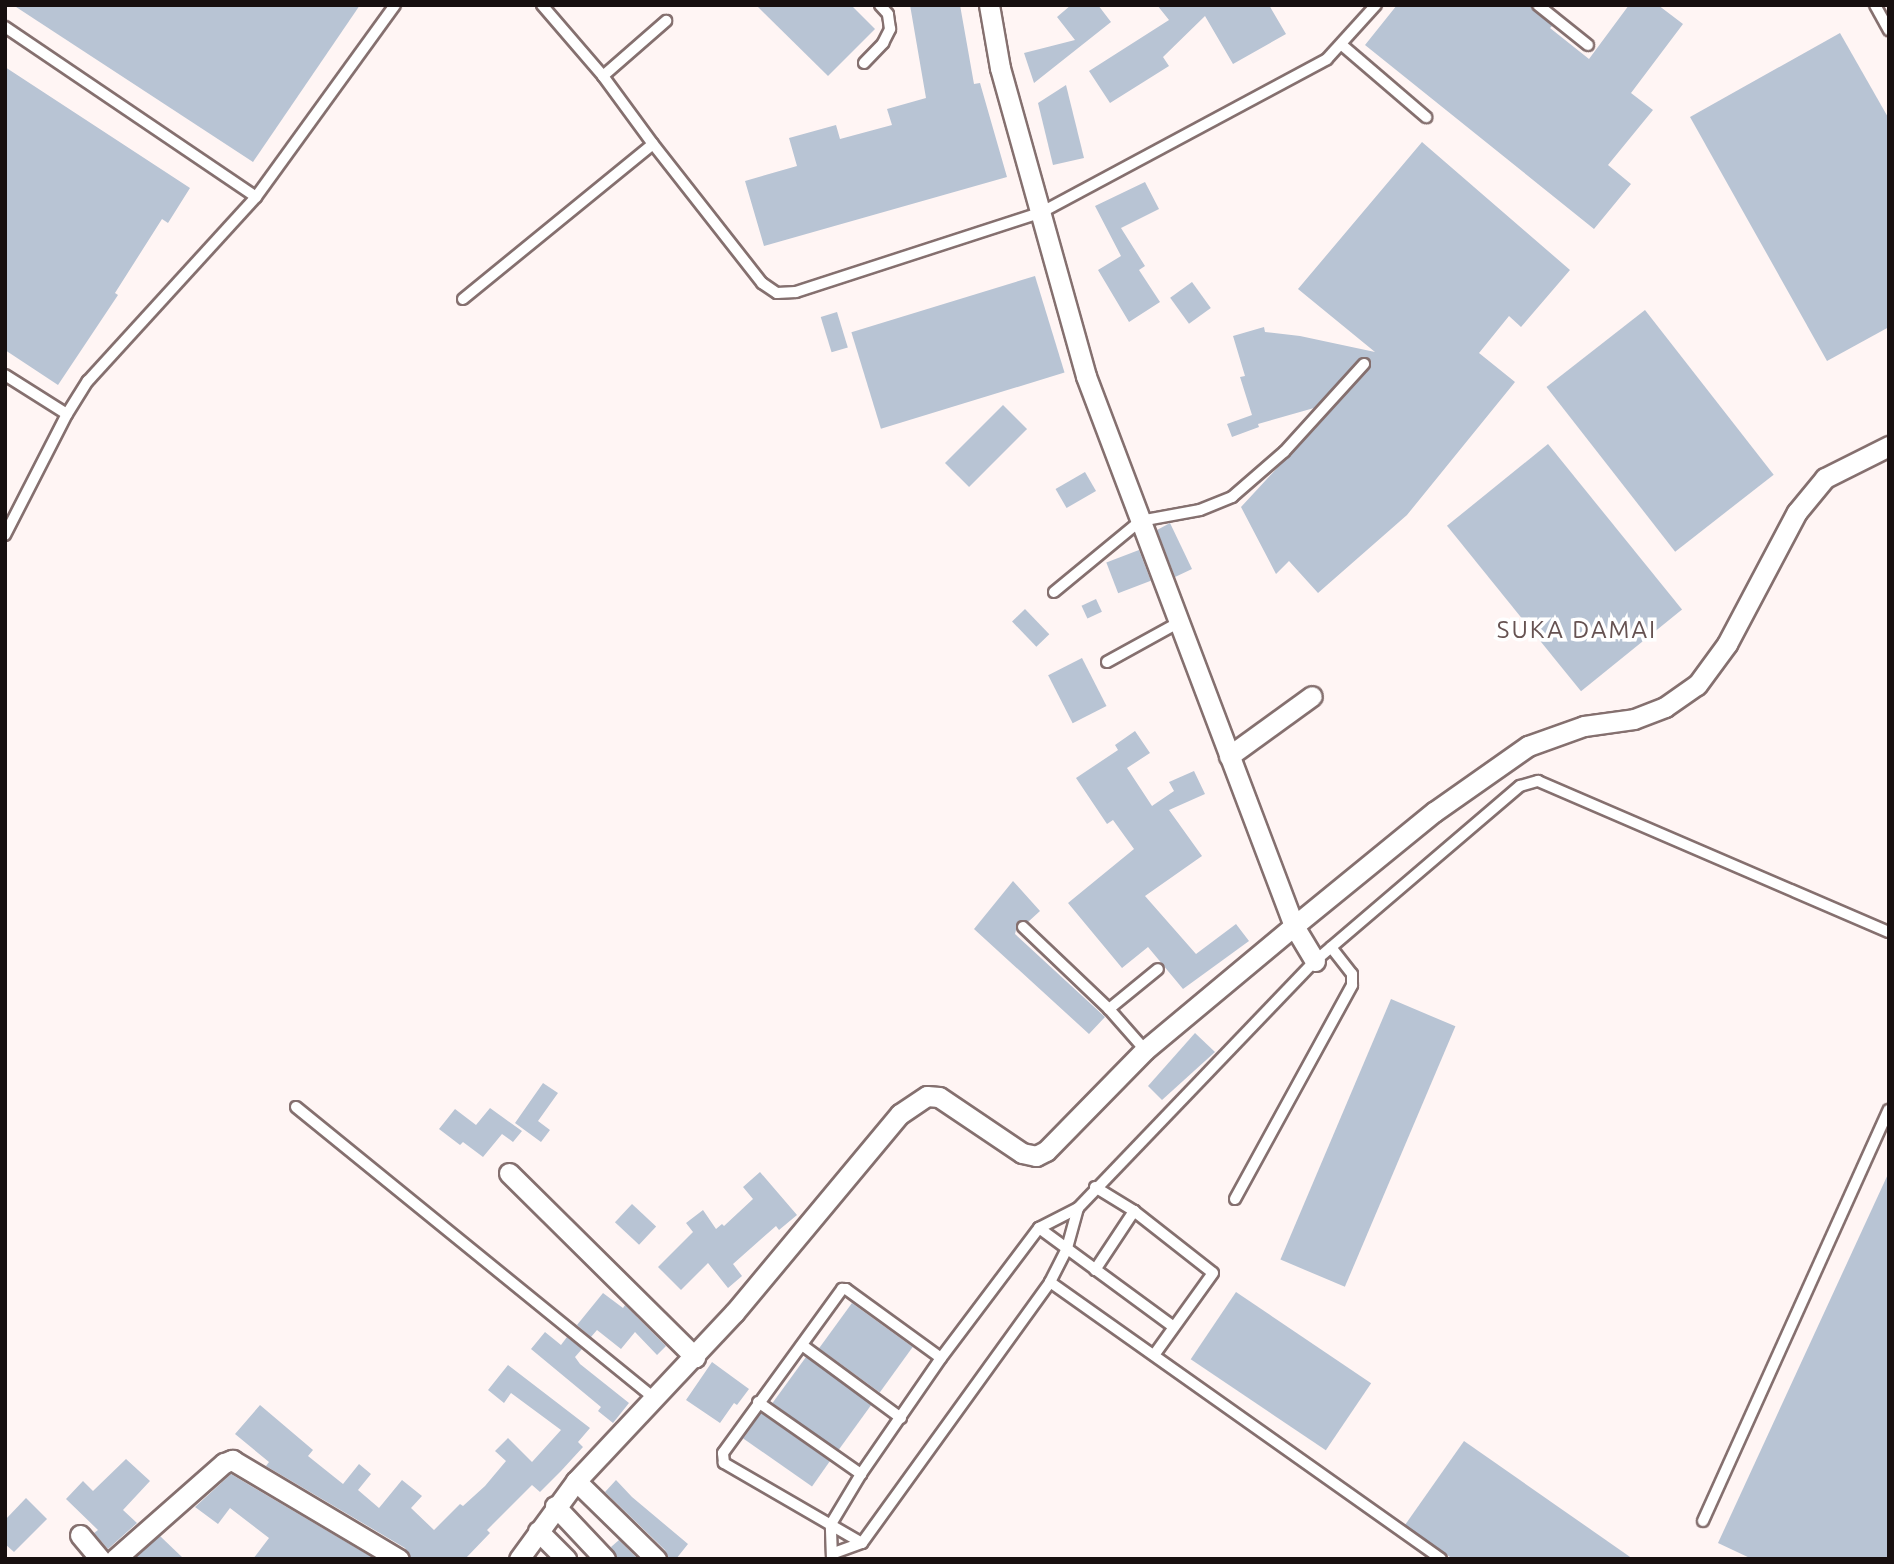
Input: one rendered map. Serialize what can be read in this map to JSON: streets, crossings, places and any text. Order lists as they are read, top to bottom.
{
  "districts": ["SUKA DAMAI"]
}
